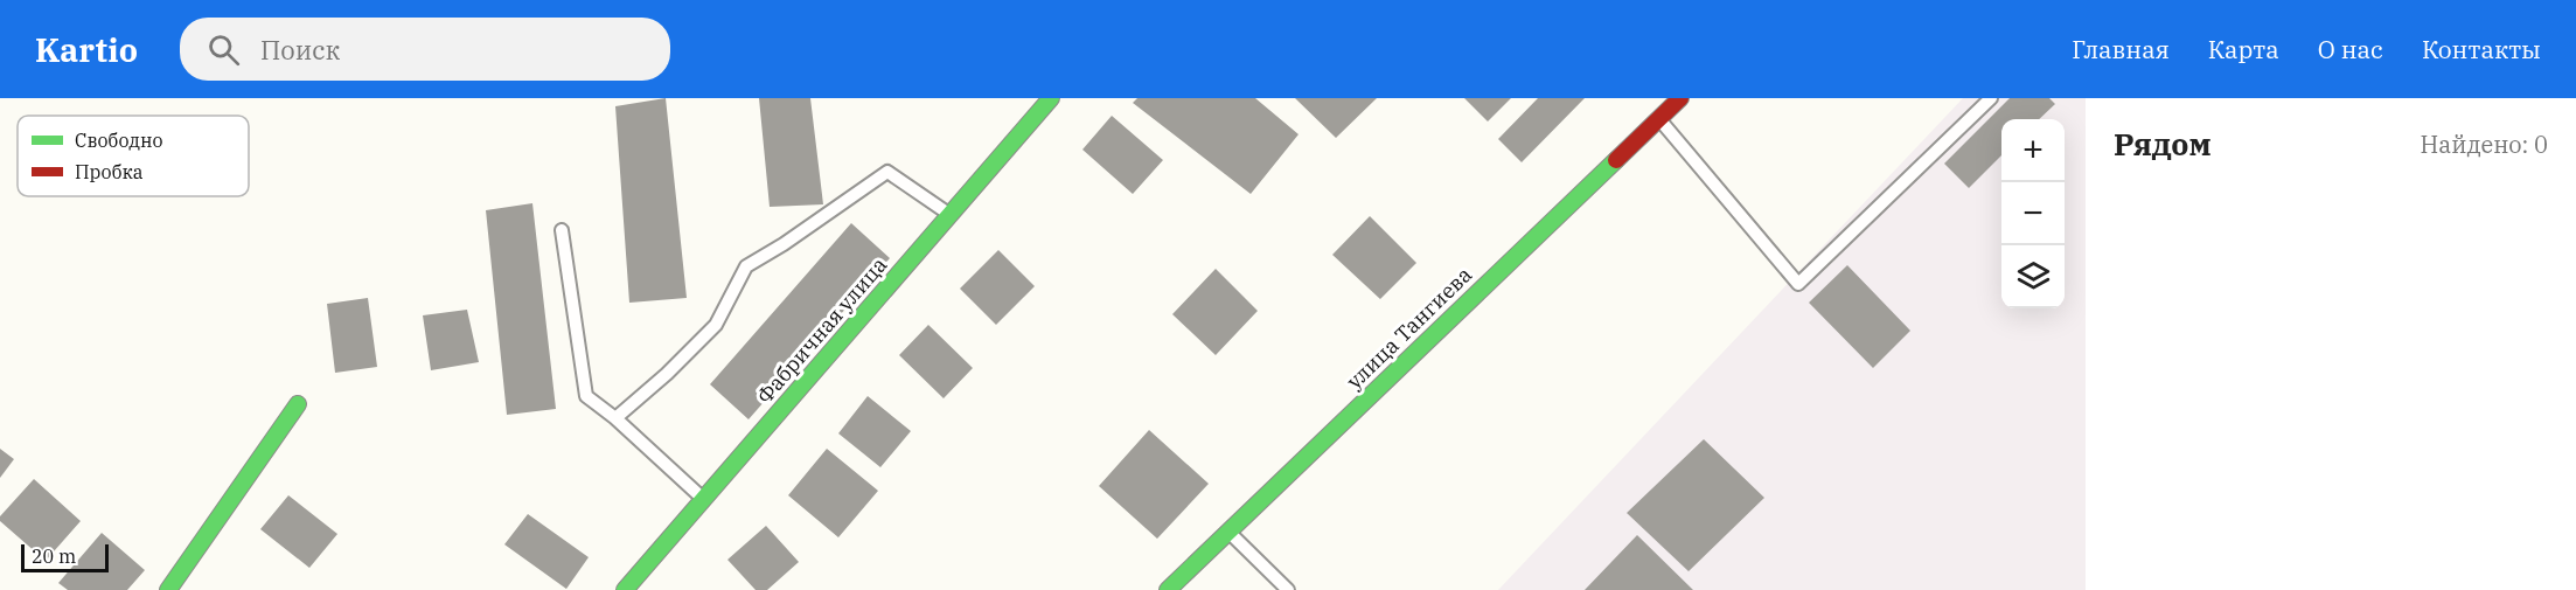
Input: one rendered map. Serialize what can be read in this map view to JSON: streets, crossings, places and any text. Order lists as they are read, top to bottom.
{
  "streets": {
    "street": ["улица Тангиева", "Фабричная улица"]
  },
  "legend": ["Свободно", "Пробка"],
  "scale_bar": "20 m",
  "page": {
    "header": "Kartio",
    "search": "Поиск",
    "nav": [
      "Главная",
      "Карта",
      "О нас",
      "Контакты"
    ],
    "heading": ["Рядом", "Найдено: 0"],
    "map_buttons": ["+", "−"],
    "scale": "20 m"
  }
}
